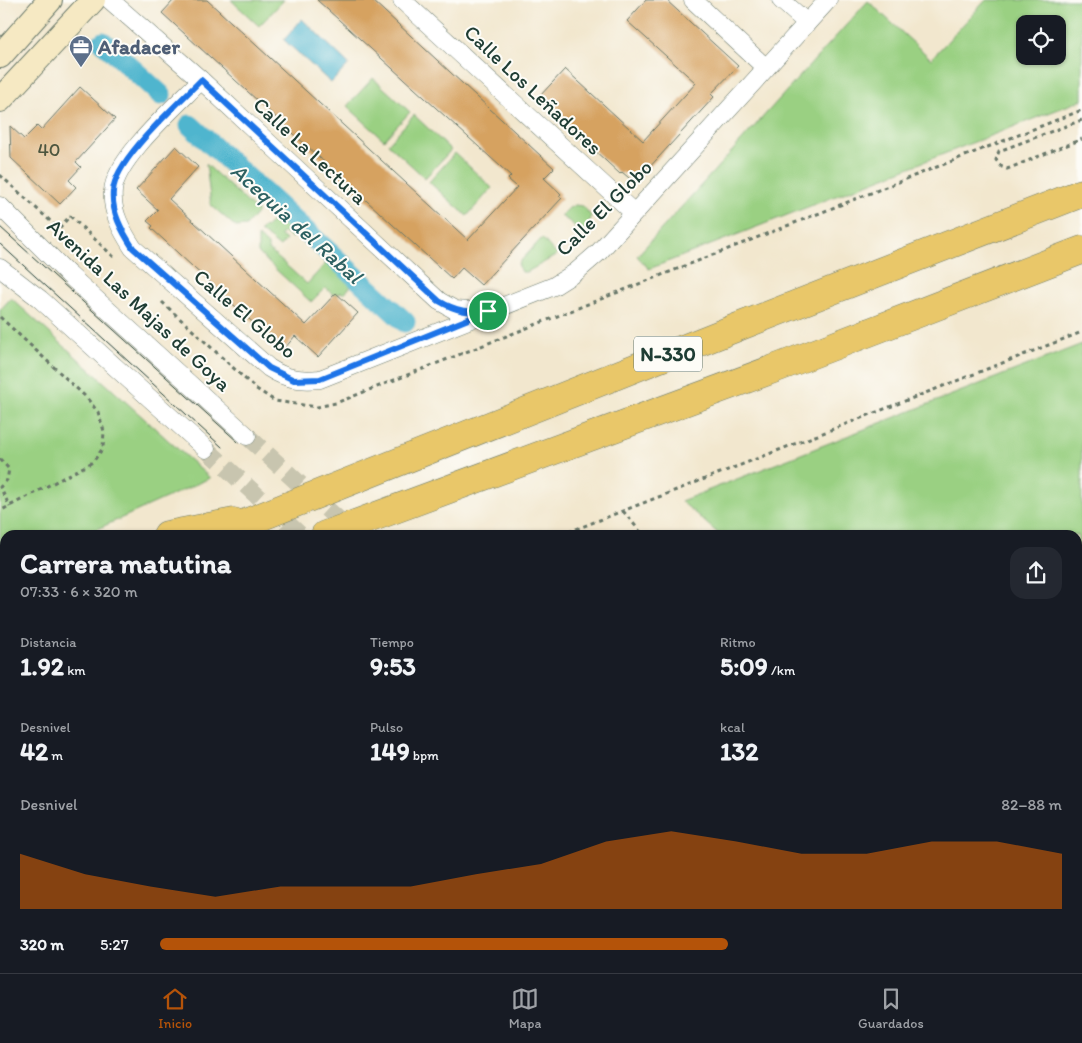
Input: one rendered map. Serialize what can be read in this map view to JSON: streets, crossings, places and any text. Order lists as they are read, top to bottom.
{
  "streets": {
    "highway": ["N-330"],
    "street": [
      "Calle Los Leñadores",
      "Calle La Lectura",
      "Calle El Globo",
      "Avenida Las Majas de Goya"
    ]
  },
  "crossings": [
    ["Calle Los Leñadores", "Calle El Globo"],
    ["Calle La Lectura", "Calle El Globo"]
  ],
  "water": ["Acequia del Rabal"],
  "places": {
    "office": ["Afadacer"]
  },
  "house_numbers": ["40"],
  "page": {
    "heading": ["Carrera matutina", "07:33 · 6 × 320 m"],
    "stats": [
      ["Distancia", "1.92 km"],
      ["Tiempo", "9:53"],
      ["Ritmo", "5:09 /km"],
      ["Desnivel", "42 m"],
      ["Pulso", "149 bpm"],
      ["kcal", "132"]
    ],
    "chart": ["Desnivel", "82–88 m"],
    "list": [
      {
        "name": "320 m",
        "note": "5:27"
      }
    ],
    "tabs": ["Inicio", "Mapa", "Guardados"]
  }
}
